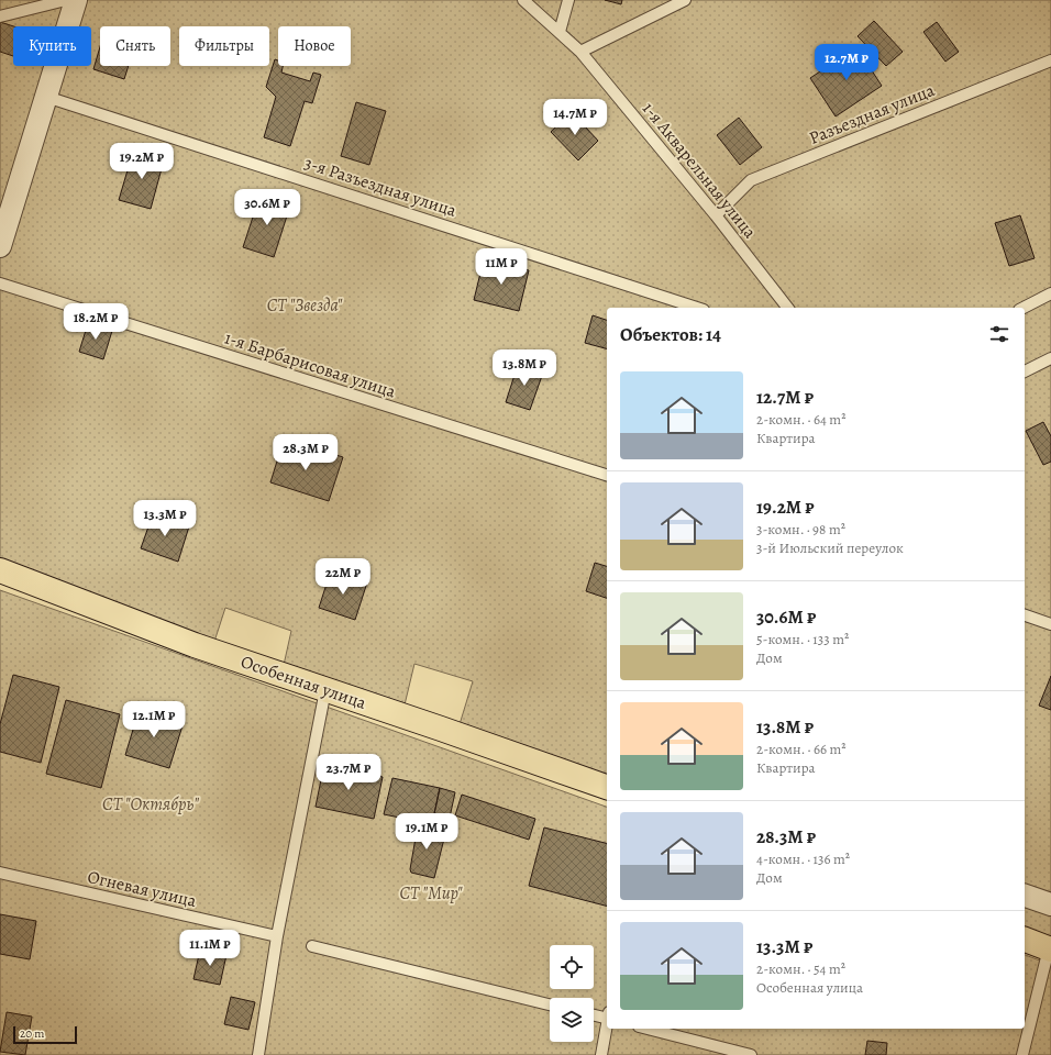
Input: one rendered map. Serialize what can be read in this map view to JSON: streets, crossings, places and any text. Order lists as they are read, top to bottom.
{
  "streets": {
    "main road": ["Особенная улица"],
    "lane": [
      "Разъездная улица",
      "1-я Акварельная улица",
      "3-я Разъездная улица",
      "1-я Барбарисовая улица",
      "Огневая улица"
    ]
  },
  "crossings": [
    ["Разъездная улица", "1-я Акварельная улица"]
  ],
  "parks": ["СТ \"Звезда\"", "СТ \"Октябрь\"", "СТ \"Мир\""],
  "scale_bar": "20 m",
  "page": {
    "chip": [
      "Купить",
      "Снять",
      "Фильтры",
      "Новое"
    ],
    "price": [
      "12.7M ₽",
      "14.7M ₽",
      "19.2M ₽",
      "30.6M ₽",
      "11M ₽",
      "18.2M ₽",
      "13.8M ₽",
      "28.3M ₽",
      "13.3M ₽",
      "22M ₽",
      "12.1M ₽",
      "23.7M ₽",
      "19.1M ₽",
      "11.1M ₽"
    ],
    "heading": "Объектов: 14",
    "list": [
      {
        "name": "12.7M ₽",
        "note": "2-комн. · 64 m² · Квартира"
      },
      {
        "name": "19.2M ₽",
        "note": "3-комн. · 98 m² · 3-й Июльский переулок"
      },
      {
        "name": "30.6M ₽",
        "note": "5-комн. · 133 m² · Дом"
      },
      {
        "name": "13.8M ₽",
        "note": "2-комн. · 66 m² · Квартира"
      },
      {
        "name": "28.3M ₽",
        "note": "4-комн. · 136 m² · Дом"
      },
      {
        "name": "13.3M ₽",
        "note": "2-комн. · 54 m² · Особенная улица"
      }
    ],
    "scale": "20 m"
  }
}
